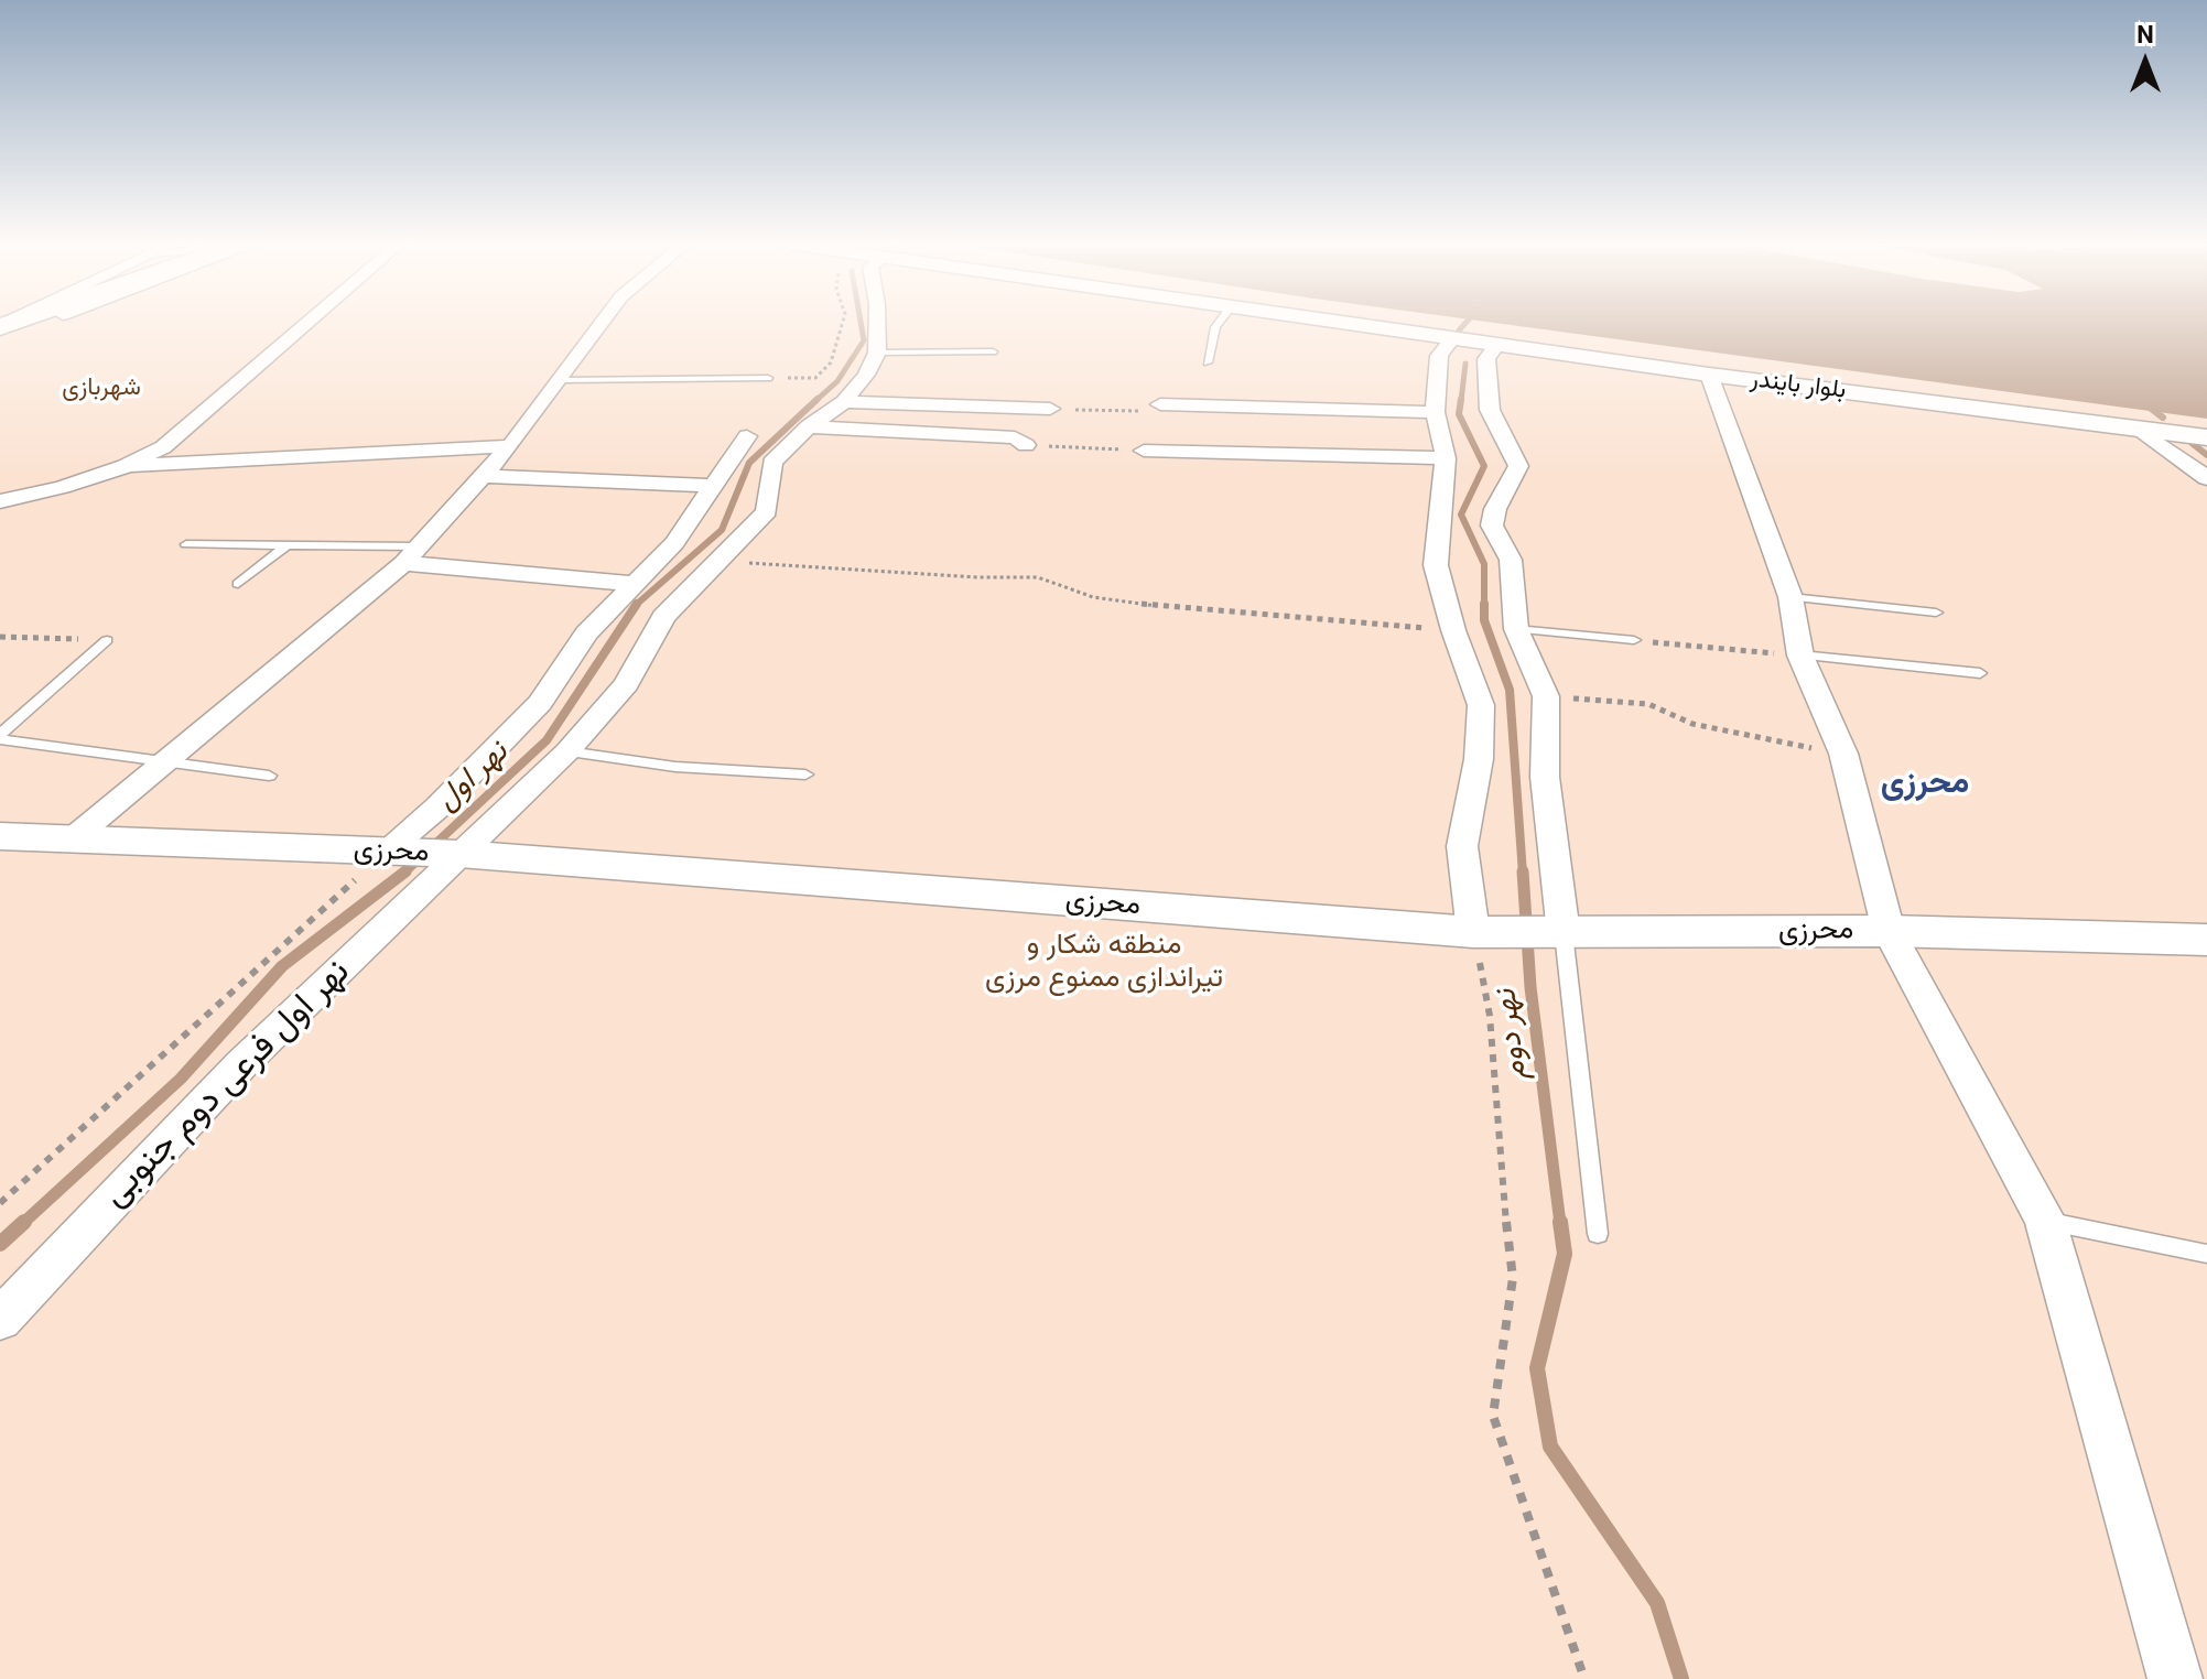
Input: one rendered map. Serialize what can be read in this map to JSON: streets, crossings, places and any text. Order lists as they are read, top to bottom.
{
  "streets": {
    "street": ["بلوار بایندر", "محرزی", "نهر اول فرعی دوم جنوبی"]
  },
  "crossings": [
    ["محرزی", "نهر اول فرعی دوم جنوبی"]
  ],
  "districts": ["محرزی"],
  "water": ["نهر اول", "نهر دوم"],
  "parks": ["شهربازی", "منطقه شکار و تیراندازی ممنوع مرزی"],
  "north": "top"
}
